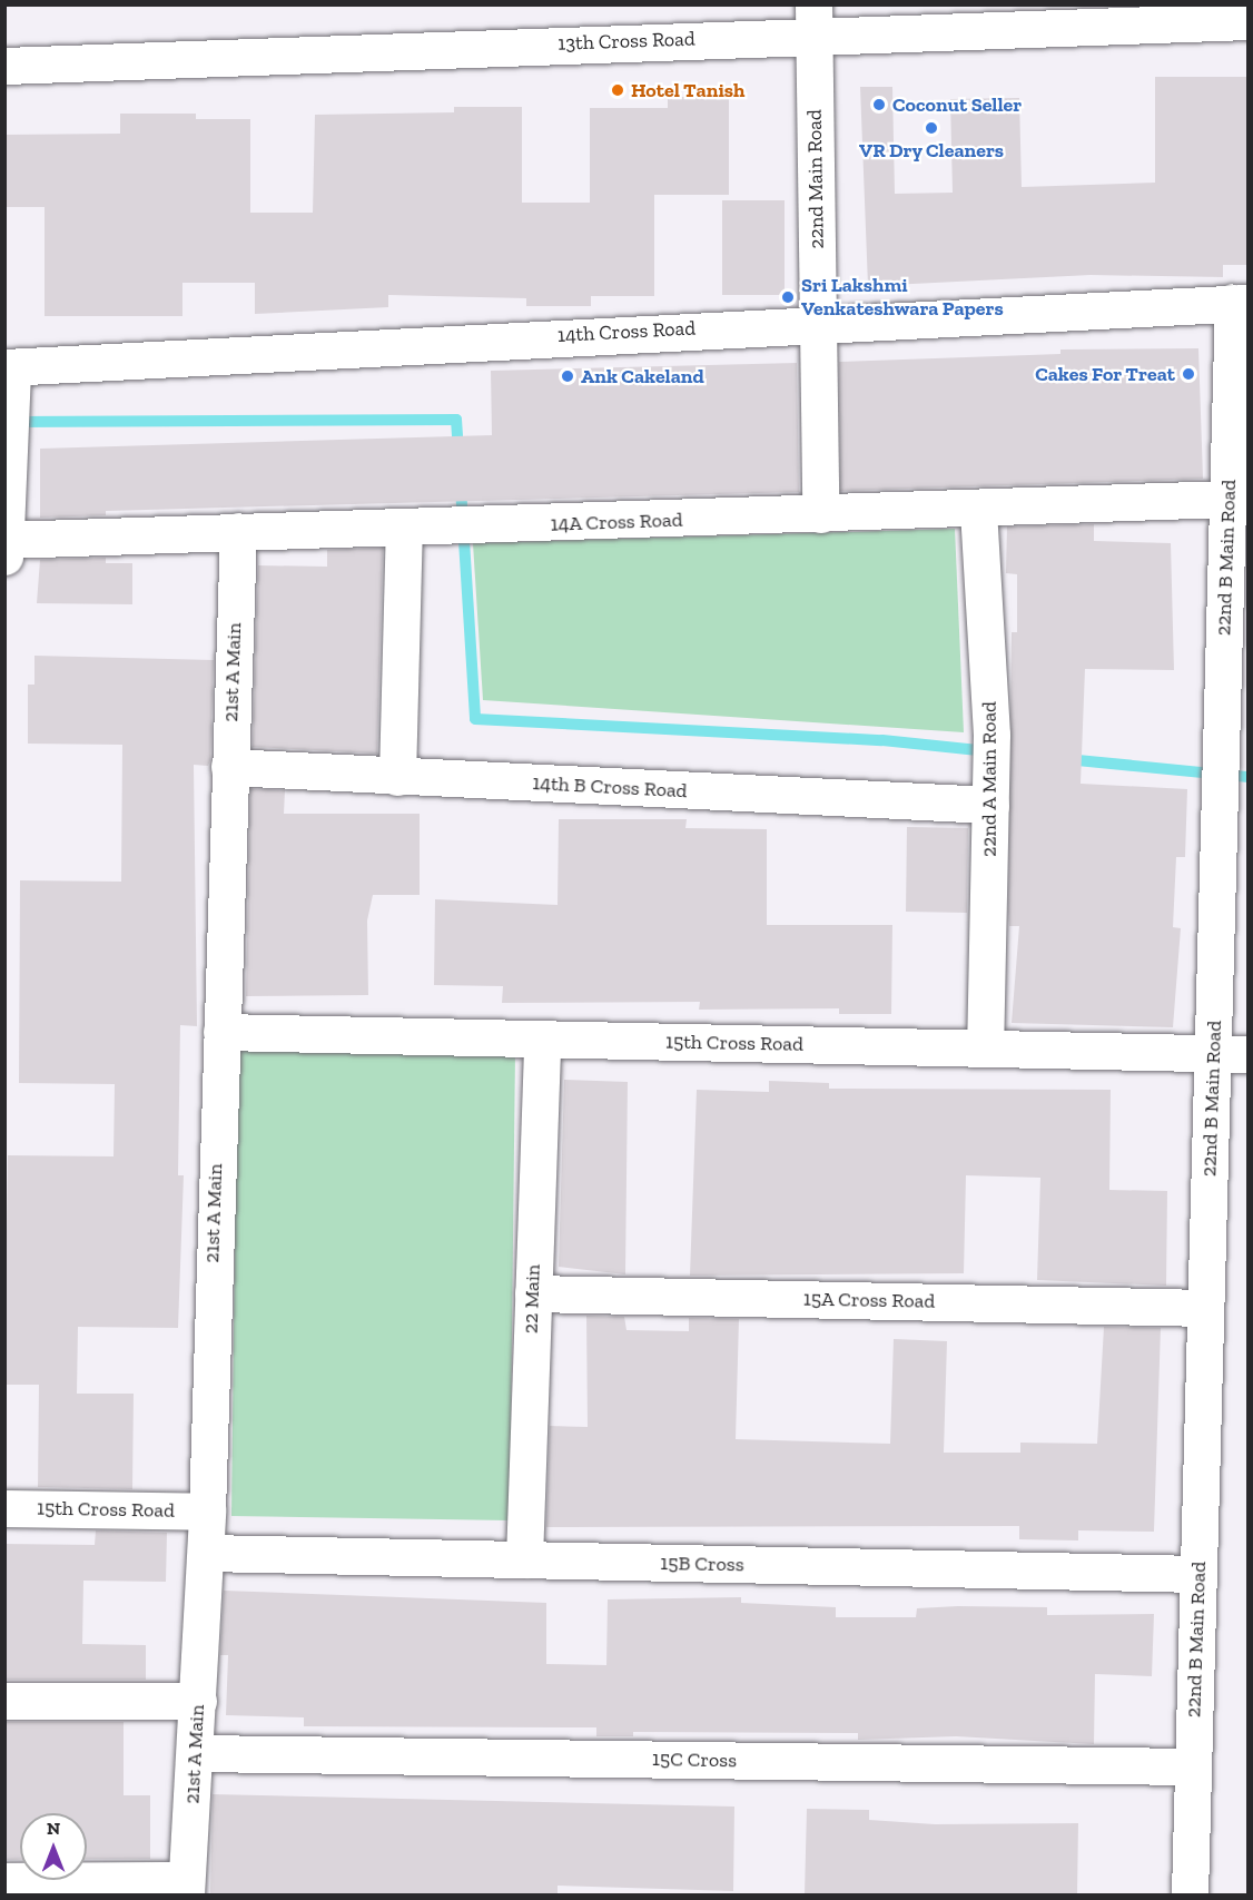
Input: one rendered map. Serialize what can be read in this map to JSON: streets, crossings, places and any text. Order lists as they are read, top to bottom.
{
  "streets": {
    "street": [
      "13th Cross Road",
      "22nd Main Road",
      "14th Cross Road",
      "14A Cross Road",
      "22nd B Main Road",
      "21st A Main",
      "22nd A Main Road",
      "14th B Cross Road",
      "15th Cross Road",
      "22 Main",
      "15A Cross Road",
      "15B Cross",
      "15C Cross"
    ]
  },
  "crossings": [
    ["13th Cross Road", "22nd Main Road"],
    ["22nd Main Road", "14th Cross Road"],
    ["22nd Main Road", "14A Cross Road"],
    ["14th Cross Road", "22nd B Main Road"],
    ["14A Cross Road", "22nd B Main Road"],
    ["14A Cross Road", "21st A Main"],
    ["14A Cross Road", "22nd A Main Road"],
    ["22nd B Main Road", "15th Cross Road"],
    ["22nd B Main Road", "15A Cross Road"],
    ["22nd B Main Road", "15B Cross"],
    ["22nd B Main Road", "15C Cross"],
    ["21st A Main", "14th B Cross Road"],
    ["21st A Main", "15th Cross Road"],
    ["21st A Main", "15B Cross"],
    ["21st A Main", "15C Cross"],
    ["22nd A Main Road", "14th B Cross Road"],
    ["22nd A Main Road", "15th Cross Road"],
    ["15th Cross Road", "22 Main"],
    ["22 Main", "15A Cross Road"],
    ["22 Main", "15B Cross"]
  ],
  "places": [
    "Hotel Tanish",
    "Coconut Seller",
    "VR Dry Cleaners",
    "Sri Lakshmi Venkateshwara Papers",
    "Cakes For Treat",
    "Ank Cakeland"
  ],
  "north": "top"
}
